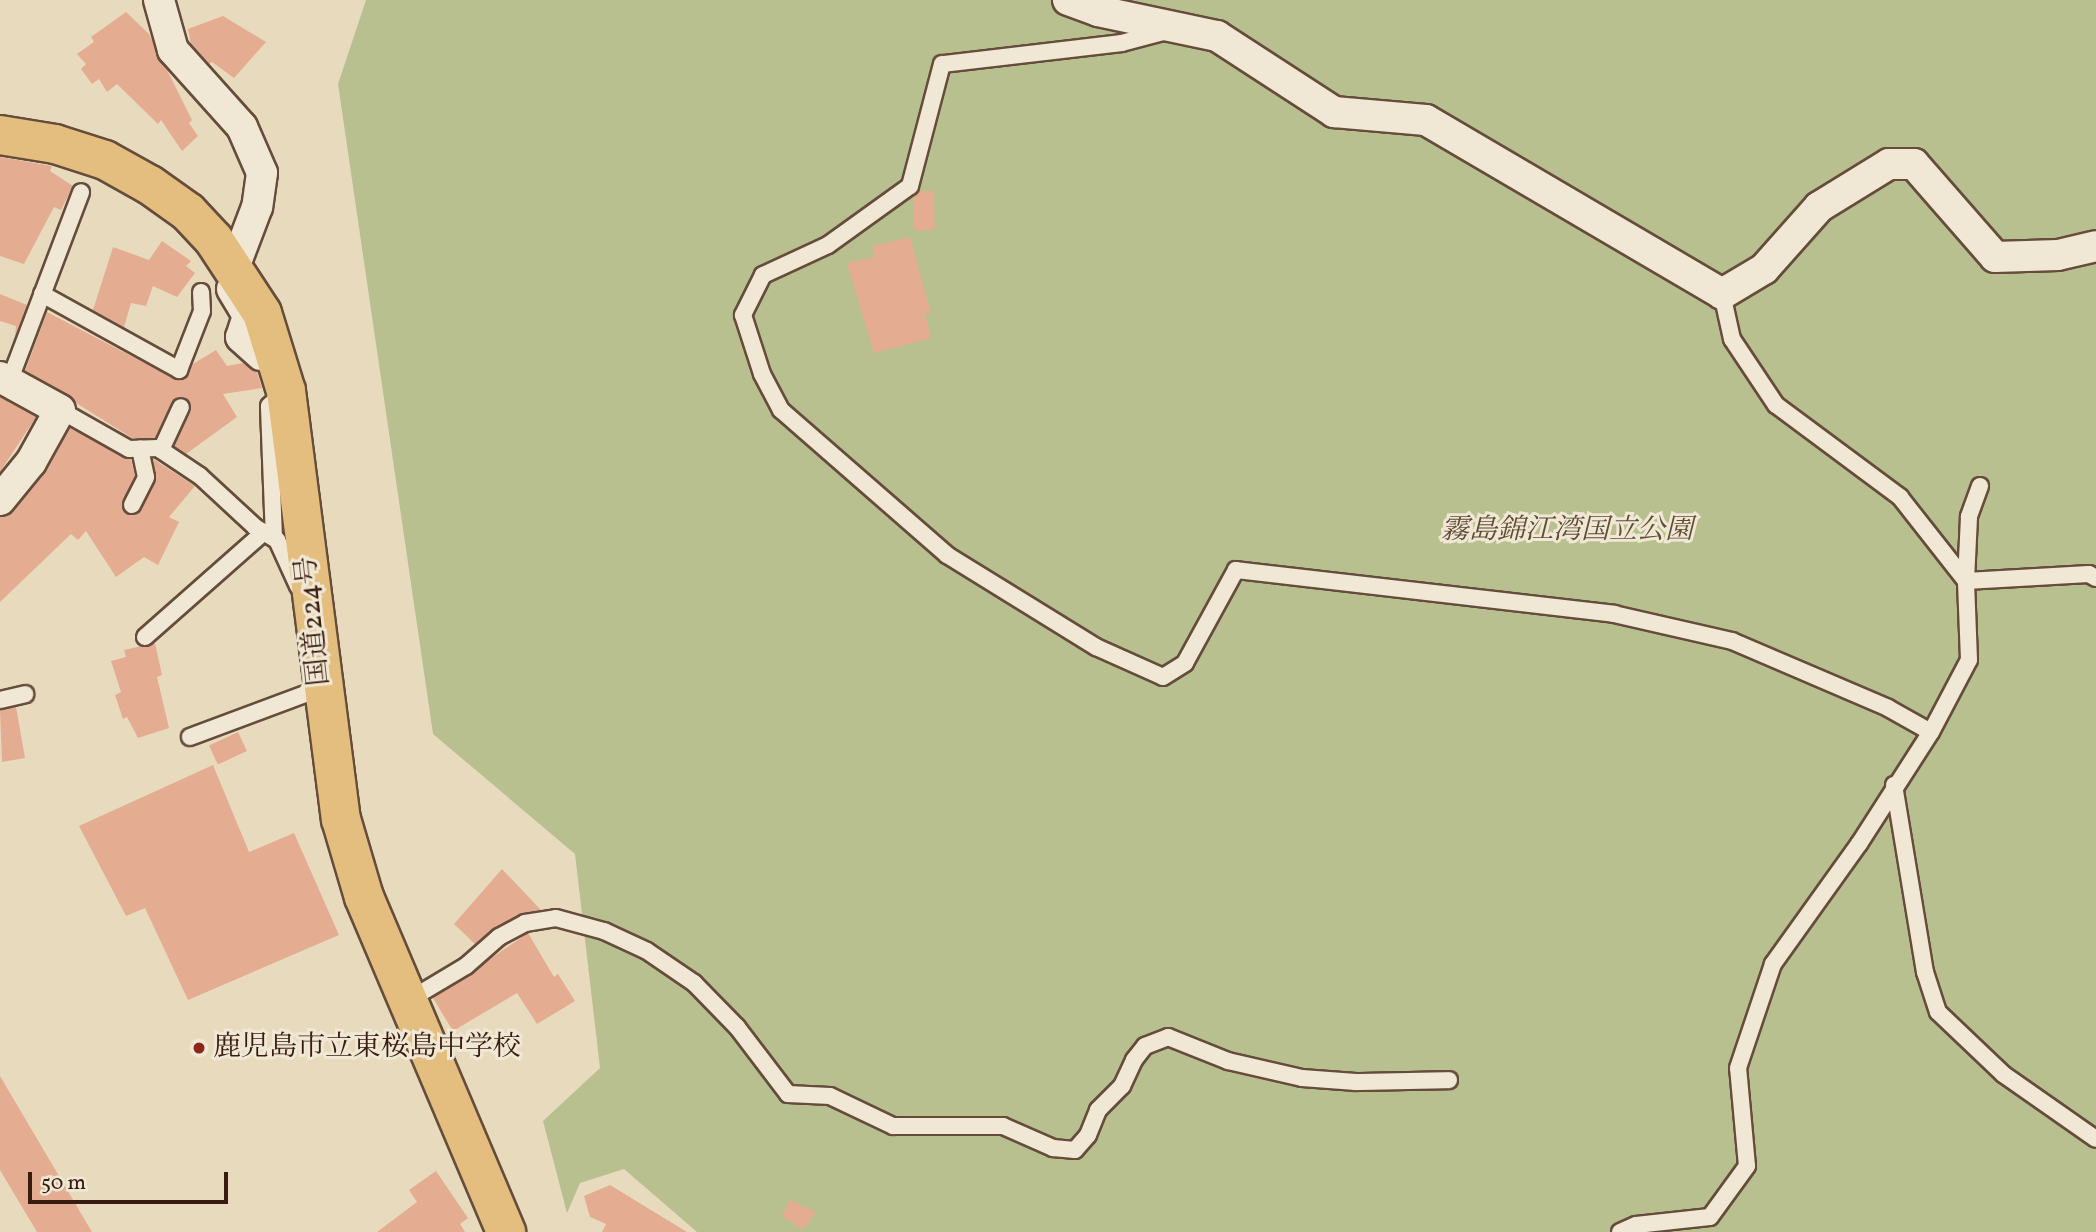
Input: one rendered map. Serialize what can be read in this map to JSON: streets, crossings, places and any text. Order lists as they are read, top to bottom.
{
  "streets": {
    "highway": ["国道224号"]
  },
  "parks": ["霧島錦江湾国立公園"],
  "places": ["鹿児島市立東桜島中学校"],
  "scale_bar": "50 m"
}
